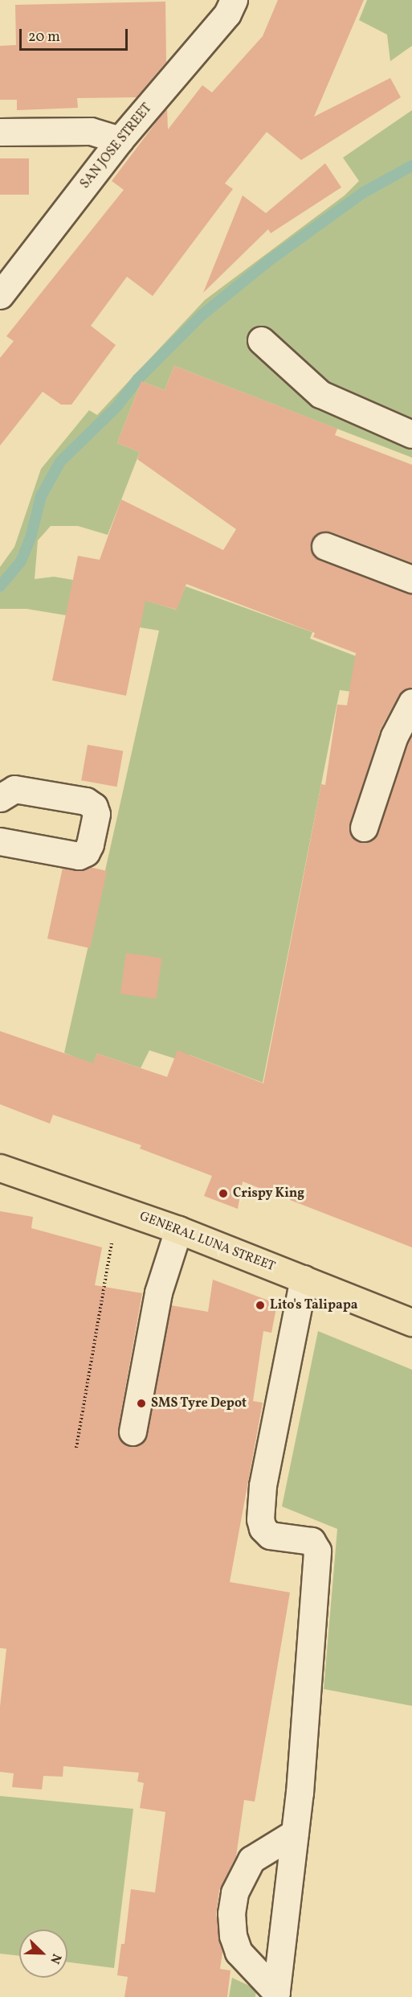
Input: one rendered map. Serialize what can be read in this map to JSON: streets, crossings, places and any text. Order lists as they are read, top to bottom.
{
  "streets": {
    "main road": ["GENERAL LUNA STREET"],
    "street": ["SAN JOSE STREET"]
  },
  "places": ["Crispy King", "Lito's Talipapa", "SMS Tyre Depot"],
  "scale_bar": "20 m",
  "north": "bottom right"
}
